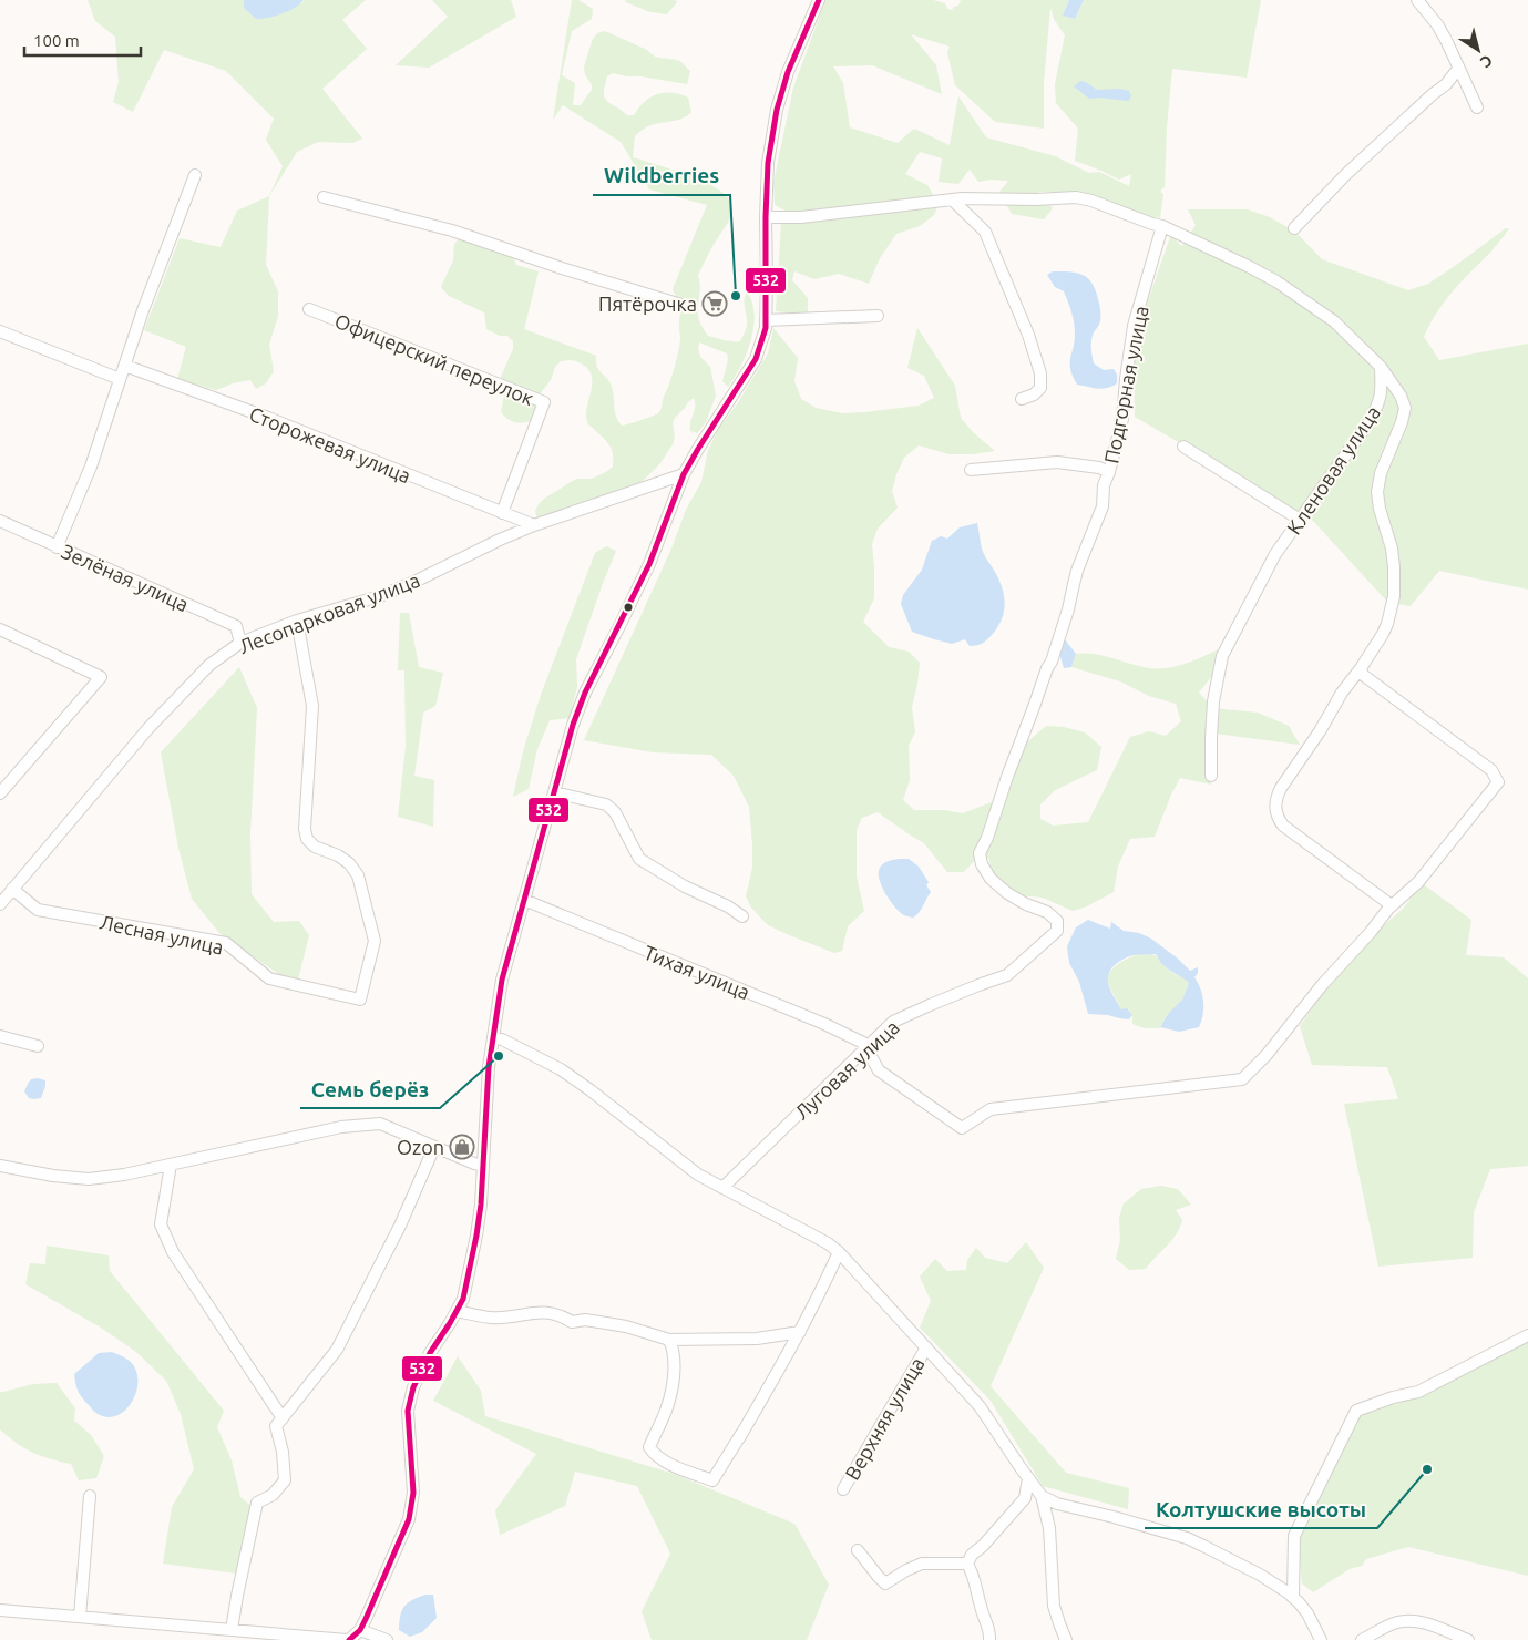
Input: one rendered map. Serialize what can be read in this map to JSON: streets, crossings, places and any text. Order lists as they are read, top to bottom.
{
  "streets": {
    "street": [
      "Офицерский переулок",
      "Подгорная улица",
      "Сторожевая улица",
      "Кленовая улица",
      "Зелёная улица",
      "Лесопарковая улица",
      "Лесная улица",
      "Тихая улица",
      "Луговая улица",
      "Верхняя улица"
    ]
  },
  "crossings": [
    ["Офицерский переулок", "Сторожевая улица"],
    ["Подгорная улица", "Луговая улица"],
    ["Сторожевая улица", "Лесопарковая улица"],
    ["Зелёная улица", "Лесопарковая улица"],
    ["Лесопарковая улица", "Лесная улица"],
    ["Тихая улица", "Луговая улица"]
  ],
  "places": {
    "other": ["Wildberries", "Семь берёз", "Колтушские высоты"],
    "supermarket": ["Пятёрочка"],
    "shop": ["Ozon"]
  },
  "lines": ["transit line 532"],
  "scale_bar": "100 m",
  "north": "bottom right"
}
